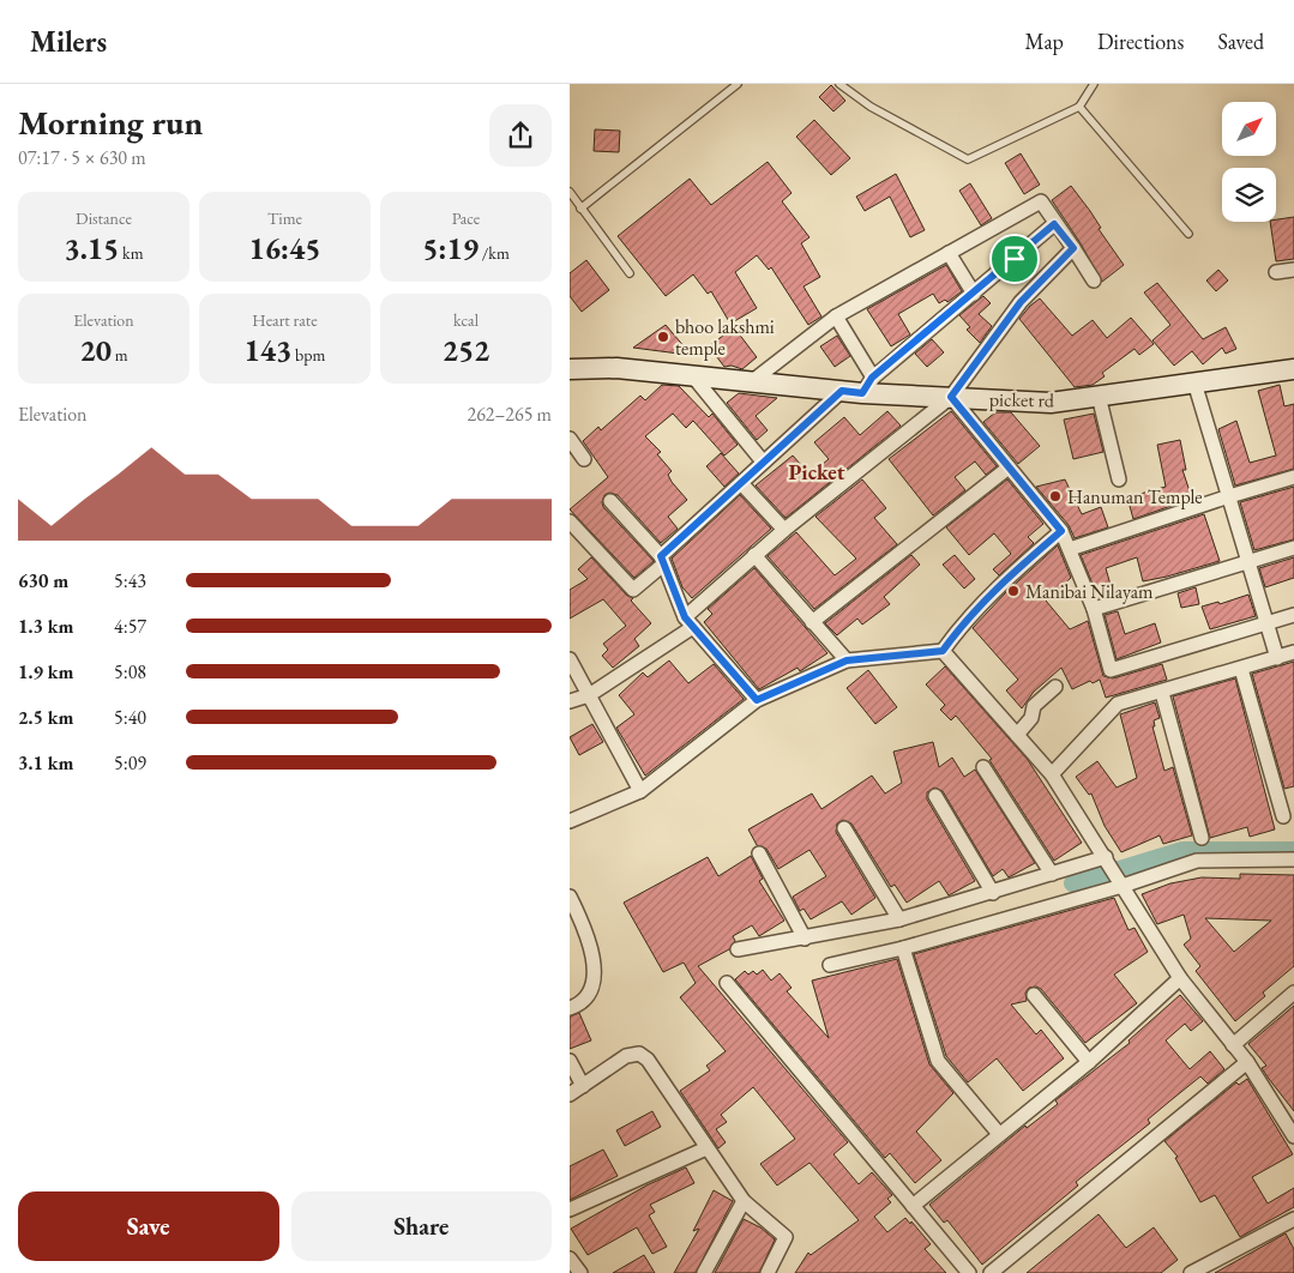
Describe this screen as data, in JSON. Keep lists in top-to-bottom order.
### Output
{
  "streets": {
    "street": ["picket rd"]
  },
  "districts": ["Picket"],
  "places": ["bhoo lakshmi temple", "Hanuman Temple", "Manibai Nilayam"],
  "north": "top right",
  "page": {
    "header": "Milers",
    "nav": ["Map", "Directions", "Saved"],
    "heading": ["Morning run", "07:17 · 5 × 630 m"],
    "stats": [
      ["Distance", "3.15 km"],
      ["Time", "16:45"],
      ["Pace", "5:19 /km"],
      ["Elevation", "20 m"],
      ["Heart rate", "143 bpm"],
      ["kcal", "252"]
    ],
    "chart": ["Elevation", "262–265 m"],
    "list": [
      {
        "name": "630 m",
        "note": "5:43"
      },
      {
        "name": "1.3 km",
        "note": "4:57"
      },
      {
        "name": "1.9 km",
        "note": "5:08"
      },
      {
        "name": "2.5 km",
        "note": "5:40"
      },
      {
        "name": "3.1 km",
        "note": "5:09"
      }
    ],
    "buttons": ["Save", "Share"]
  }
}
